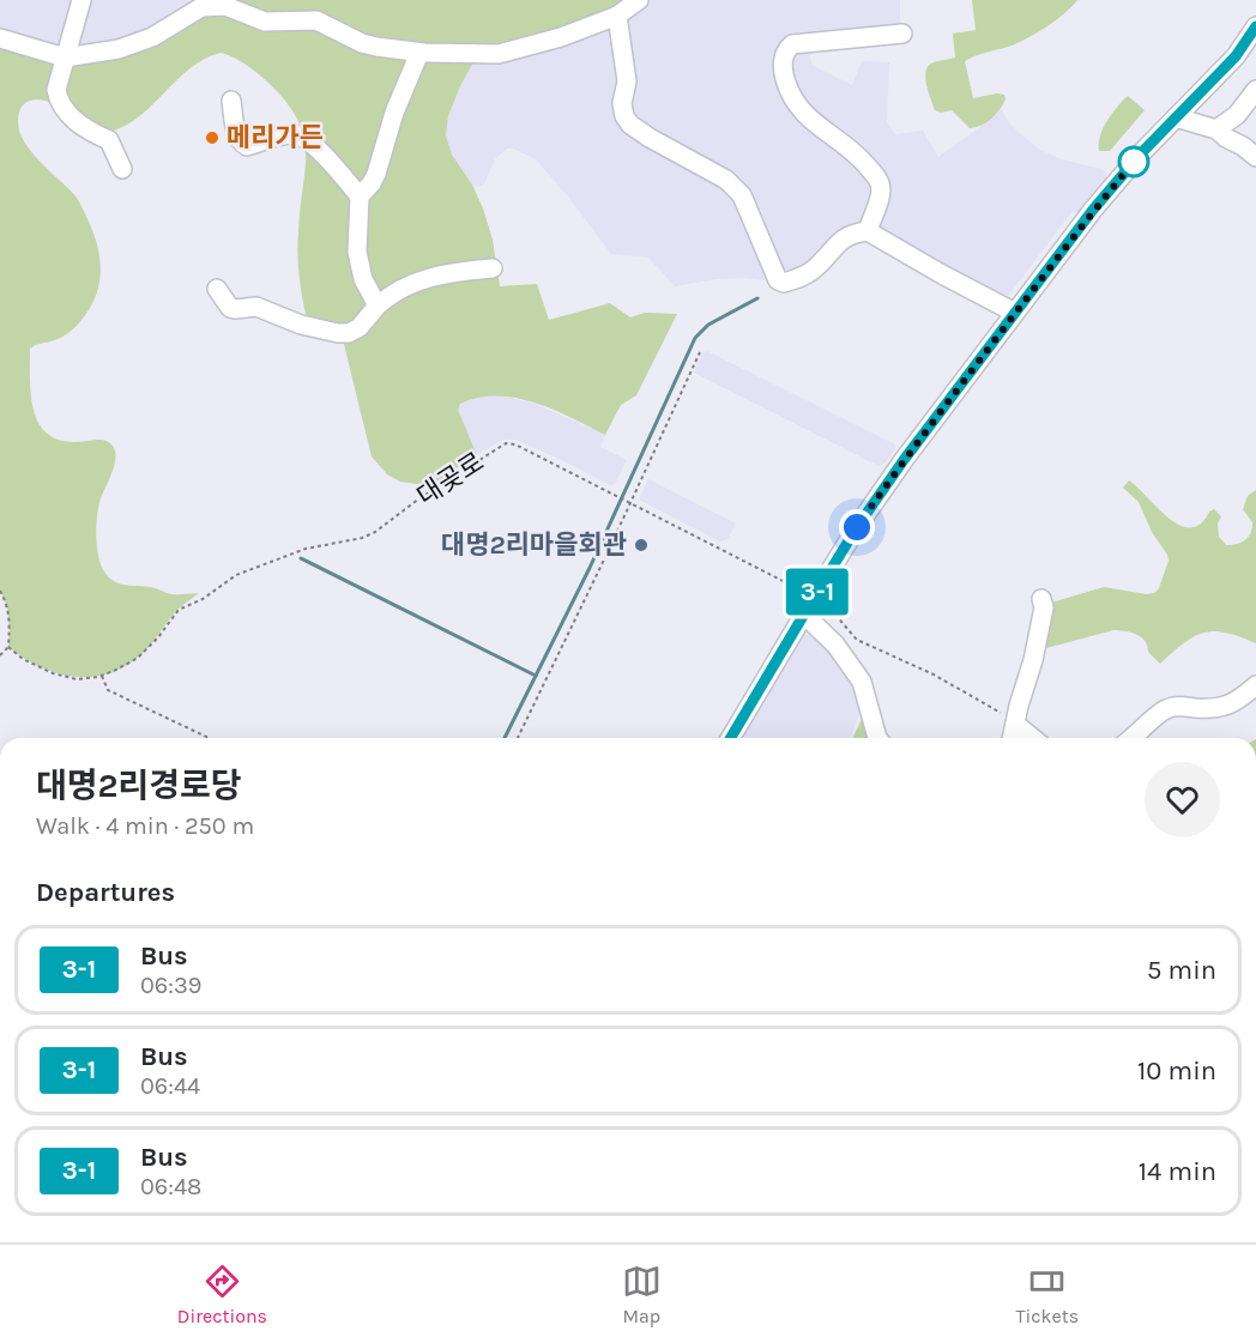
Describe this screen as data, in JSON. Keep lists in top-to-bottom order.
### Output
{
  "streets": {
    "path": ["대곶로"]
  },
  "places": ["메리가든", "대명2리마을회관"],
  "lines": ["bus line 3-1"],
  "page": {
    "on_map": "3-1",
    "heading": [
      ["대명2리경로당", "Walk · 4 min · 250 m"],
      "Departures"
    ],
    "list": [
      {
        "mark": "3-1",
        "name": "Bus",
        "note": "06:39",
        "value": "5 min"
      },
      {
        "mark": "3-1",
        "name": "Bus",
        "note": "06:44",
        "value": "10 min"
      },
      {
        "mark": "3-1",
        "name": "Bus",
        "note": "06:48",
        "value": "14 min"
      }
    ],
    "tabs": ["Directions", "Map", "Tickets"]
  }
}
